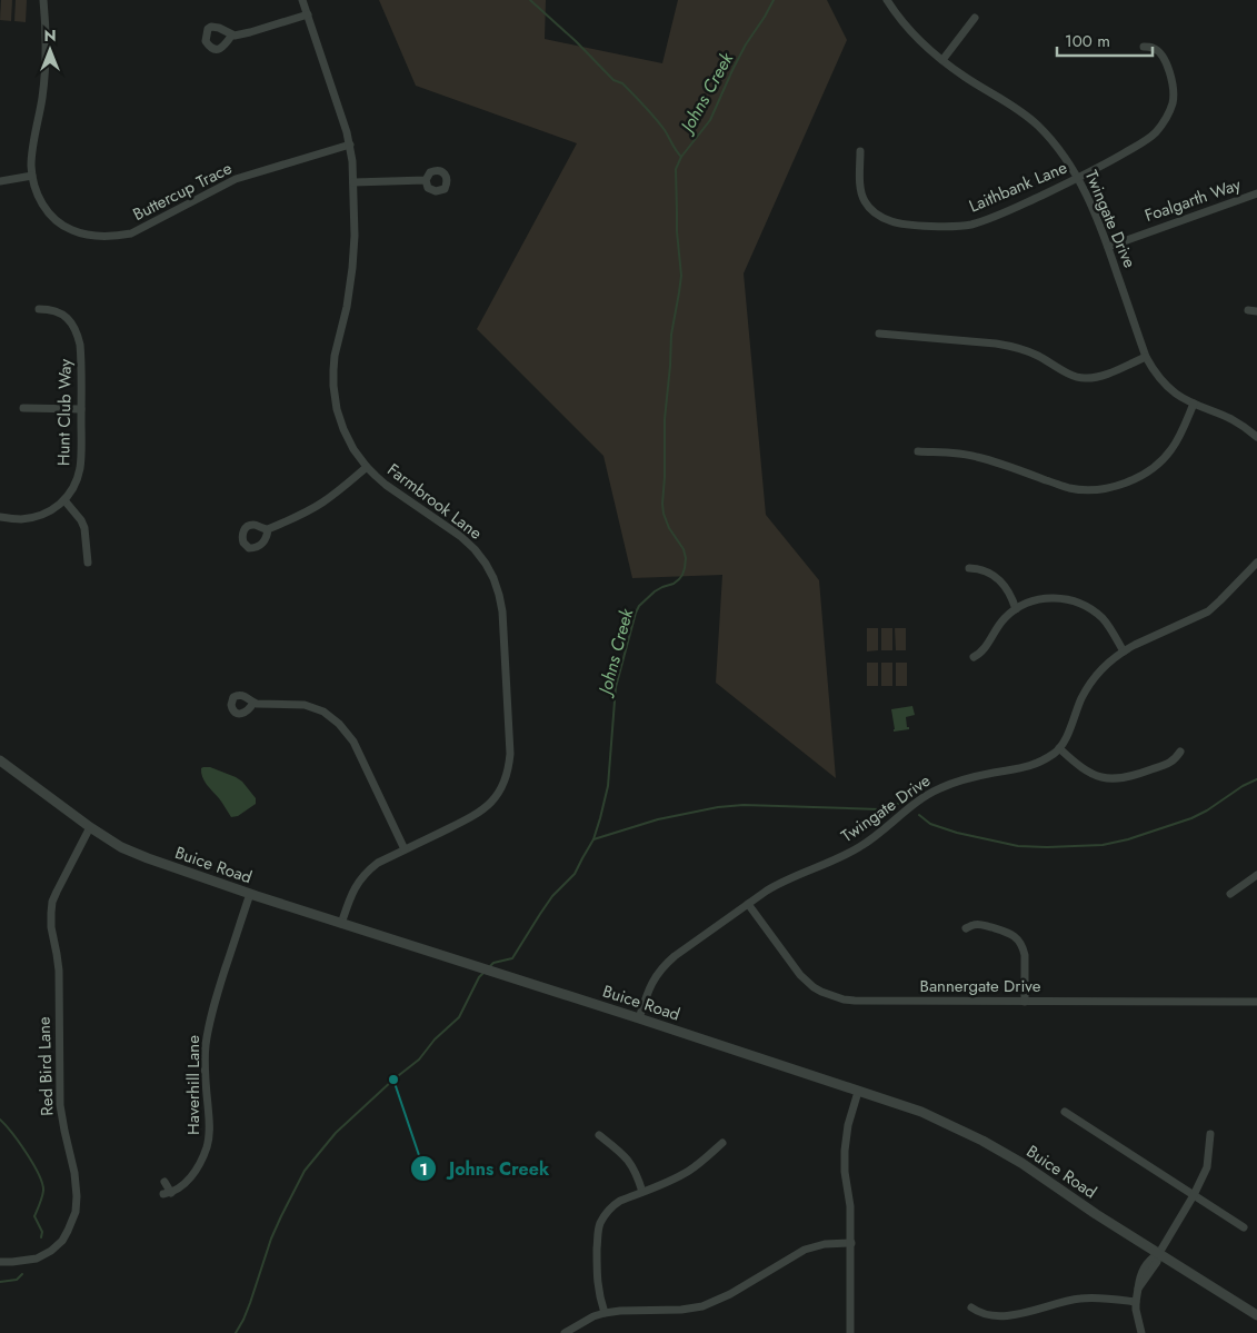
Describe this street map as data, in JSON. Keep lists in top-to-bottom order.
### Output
{
  "streets": {
    "street": [
      "Laithbank Lane",
      "Buttercup Trace",
      "Foalgarth Way",
      "Twingate Drive",
      "Hunt Club Way",
      "Farmbrook Lane",
      "Buice Road",
      "Bannergate Drive",
      "Red Bird Lane",
      "Haverhill Lane"
    ]
  },
  "crossings": [
    ["Laithbank Lane", "Twingate Drive"],
    ["Buttercup Trace", "Farmbrook Lane"],
    ["Foalgarth Way", "Twingate Drive"],
    ["Twingate Drive", "Buice Road"],
    ["Twingate Drive", "Bannergate Drive"],
    ["Farmbrook Lane", "Buice Road"],
    ["Buice Road", "Red Bird Lane"],
    ["Buice Road", "Haverhill Lane"]
  ],
  "water": ["Johns Creek"],
  "places": ["Johns Creek"],
  "scale_bar": "100 m",
  "north": "top"
}
